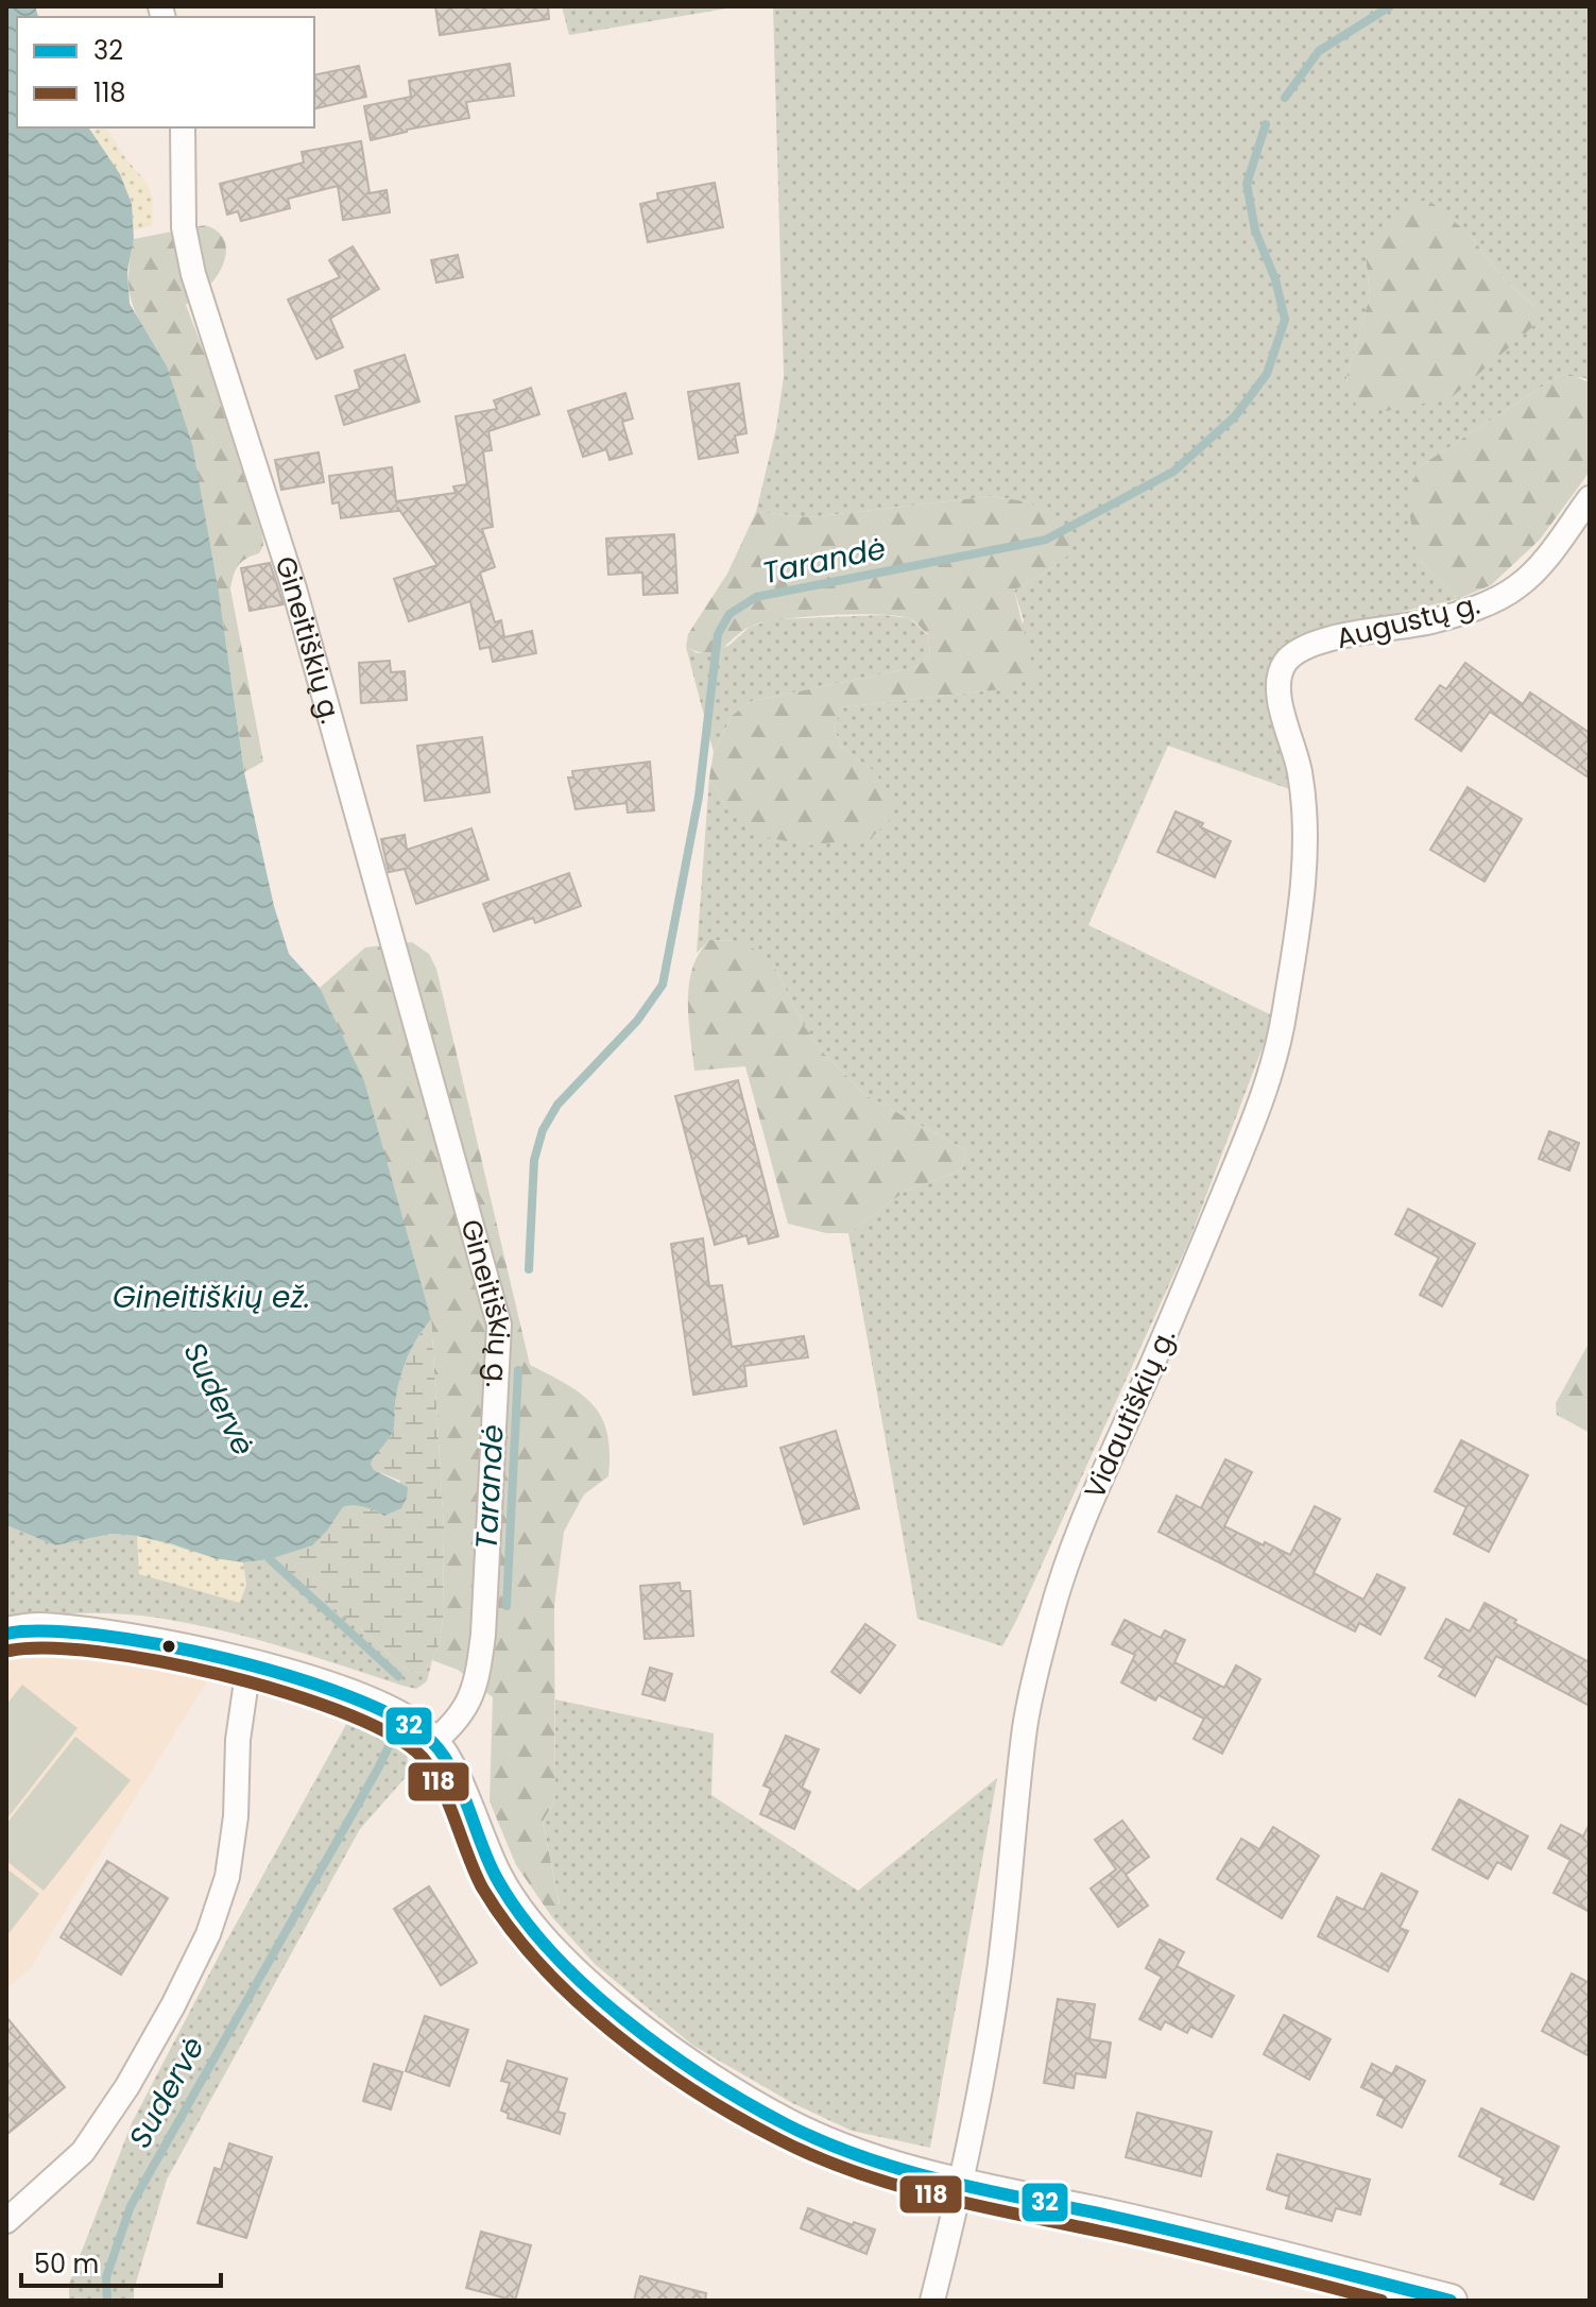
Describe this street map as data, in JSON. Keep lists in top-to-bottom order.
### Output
{
  "streets": {
    "street": ["Augustų g.", "Gineitiškių g.", "Vidautiškių g."]
  },
  "crossings": [
    ["Augustų g.", "Vidautiškių g."]
  ],
  "water": ["Tarandė", "Gineitiškių ež.", "Sudervė"],
  "lines": ["transit line 32", "transit line 118"],
  "legend": ["32", "118"],
  "scale_bar": "50 m"
}
